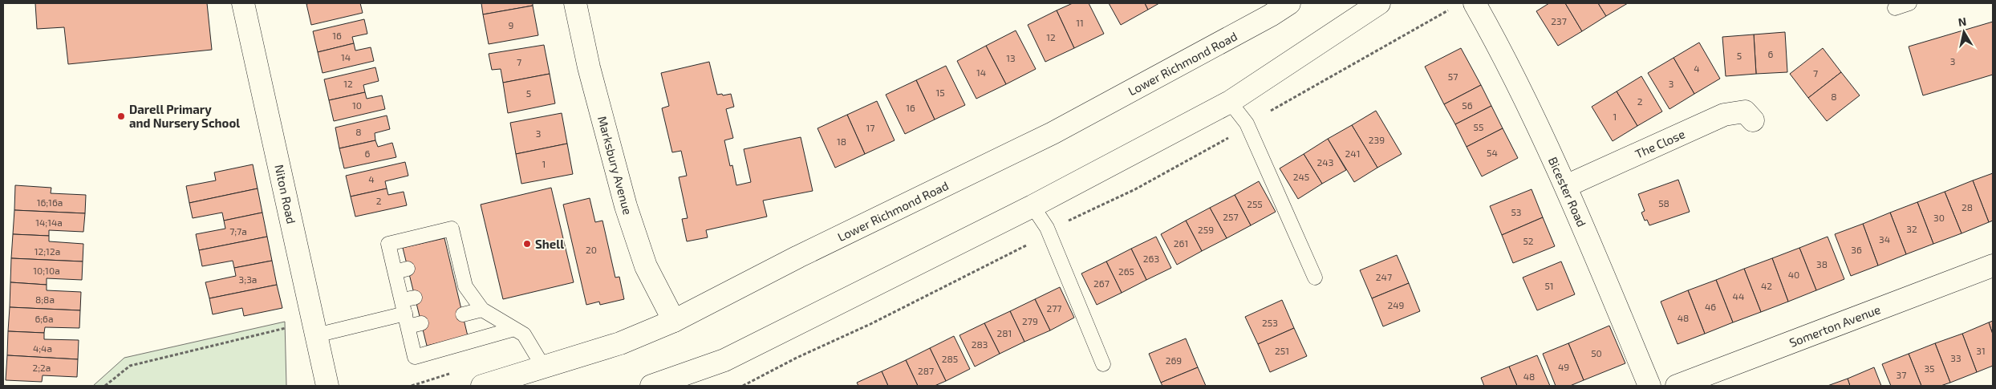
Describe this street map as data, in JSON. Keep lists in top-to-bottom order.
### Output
{
  "streets": {
    "main road": [
      "Lower Richmond Road",
      "The Close",
      "Marksbury Avenue",
      "Bicester Road",
      "Niton Road",
      "Somerton Avenue"
    ]
  },
  "crossings": [
    ["Lower Richmond Road", "Marksbury Avenue"],
    ["The Close", "Bicester Road"]
  ],
  "places": ["Darell Primary and Nursery School", "Shell"],
  "house_numbers": [
    "237",
    "11",
    "9",
    "16",
    "12",
    "6",
    "5",
    "14",
    "13",
    "3",
    "7",
    "4",
    "14",
    "7",
    "57",
    "12",
    "3",
    "15",
    "5",
    "8",
    "2",
    "10",
    "56",
    "16",
    "1",
    "55",
    "17",
    "8",
    "3",
    "239",
    "18",
    "54",
    "6",
    "241",
    "243",
    "1",
    "245",
    "4",
    "2",
    "16;16a",
    "58",
    "255",
    "28",
    "53",
    "257",
    "30",
    "14;14a",
    "32",
    "259",
    "7;7a",
    "34",
    "52",
    "261",
    "20",
    "36",
    "12;12a",
    "263",
    "38",
    "10;10a",
    "265",
    "40",
    "247",
    "3;3a",
    "267",
    "51",
    "42",
    "44",
    "8;8a",
    "249",
    "46",
    "277",
    "48",
    "6;6a",
    "279",
    "253",
    "281",
    "283",
    "4;4a",
    "251",
    "31",
    "50",
    "33",
    "285",
    "269",
    "49",
    "2;2a",
    "35",
    "287",
    "37",
    "48"
  ],
  "north": "top"
}
